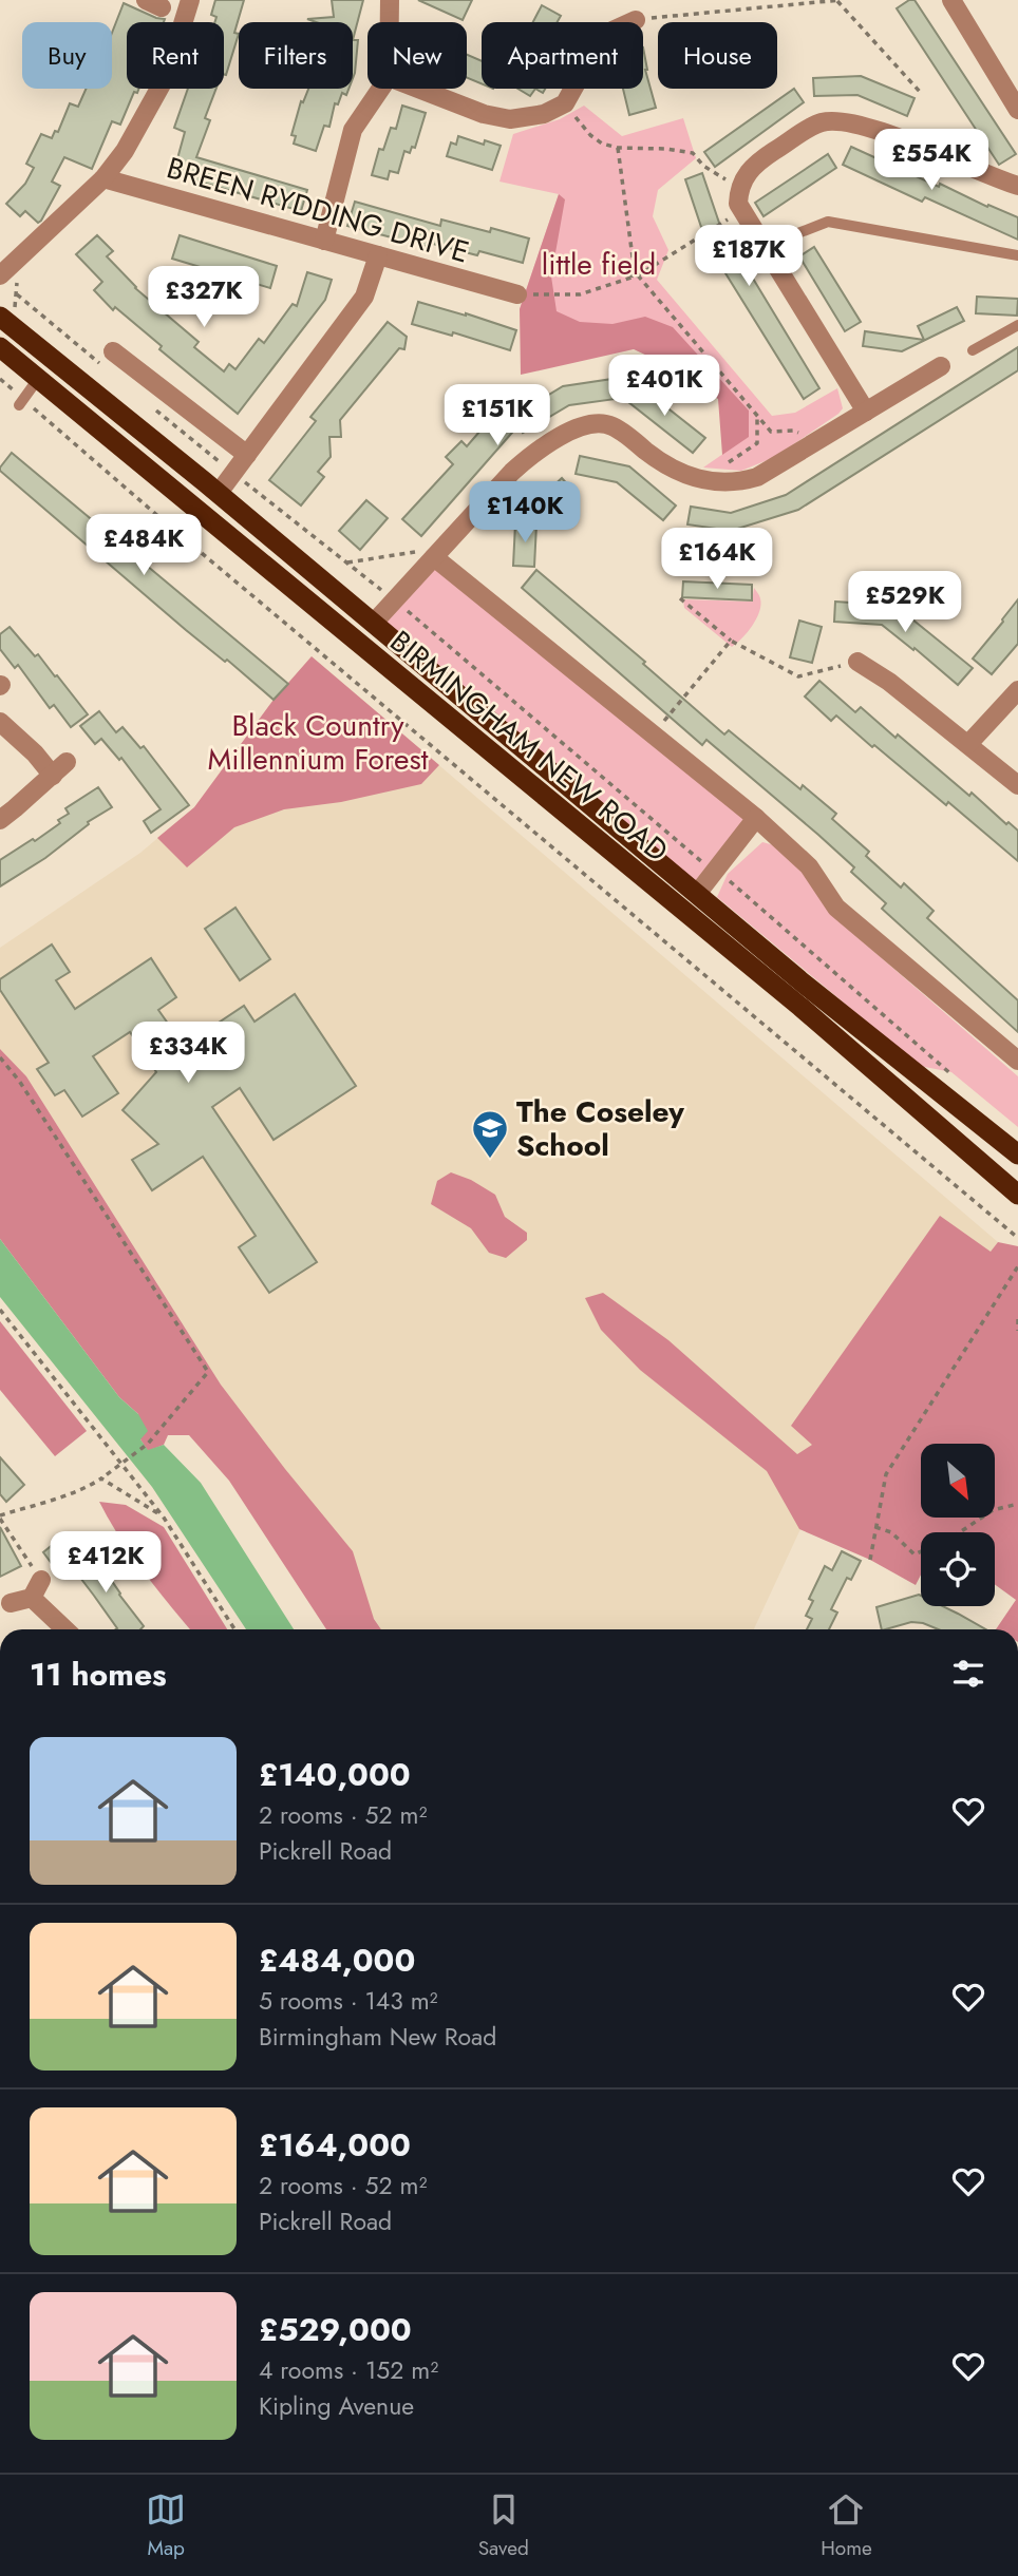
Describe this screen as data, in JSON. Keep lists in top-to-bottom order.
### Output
{
  "streets": {
    "highway": ["BIRMINGHAM NEW ROAD"],
    "street": ["BREEN RYDDING DRIVE"]
  },
  "parks": ["little field", "Black Country Millennium Forest"],
  "places": {
    "school or university": ["The Coseley School"]
  },
  "north": "bottom right",
  "page": {
    "chip": [
      "Buy",
      "Rent",
      "Filters",
      "New",
      "Apartment",
      "House"
    ],
    "price": [
      "£554K",
      "£187K",
      "£327K",
      "£401K",
      "£151K",
      "£140K",
      "£484K",
      "£164K",
      "£529K",
      "£334K",
      "£412K"
    ],
    "heading": "11 homes",
    "list": [
      {
        "name": "£140,000",
        "note": "2 rooms · 52 m² · Pickrell Road"
      },
      {
        "name": "£484,000",
        "note": "5 rooms · 143 m² · Birmingham New Road"
      },
      {
        "name": "£164,000",
        "note": "2 rooms · 52 m² · Pickrell Road"
      },
      {
        "name": "£529,000",
        "note": "4 rooms · 152 m² · Kipling Avenue"
      }
    ],
    "tabs": ["Map", "Saved", "Home"]
  }
}
